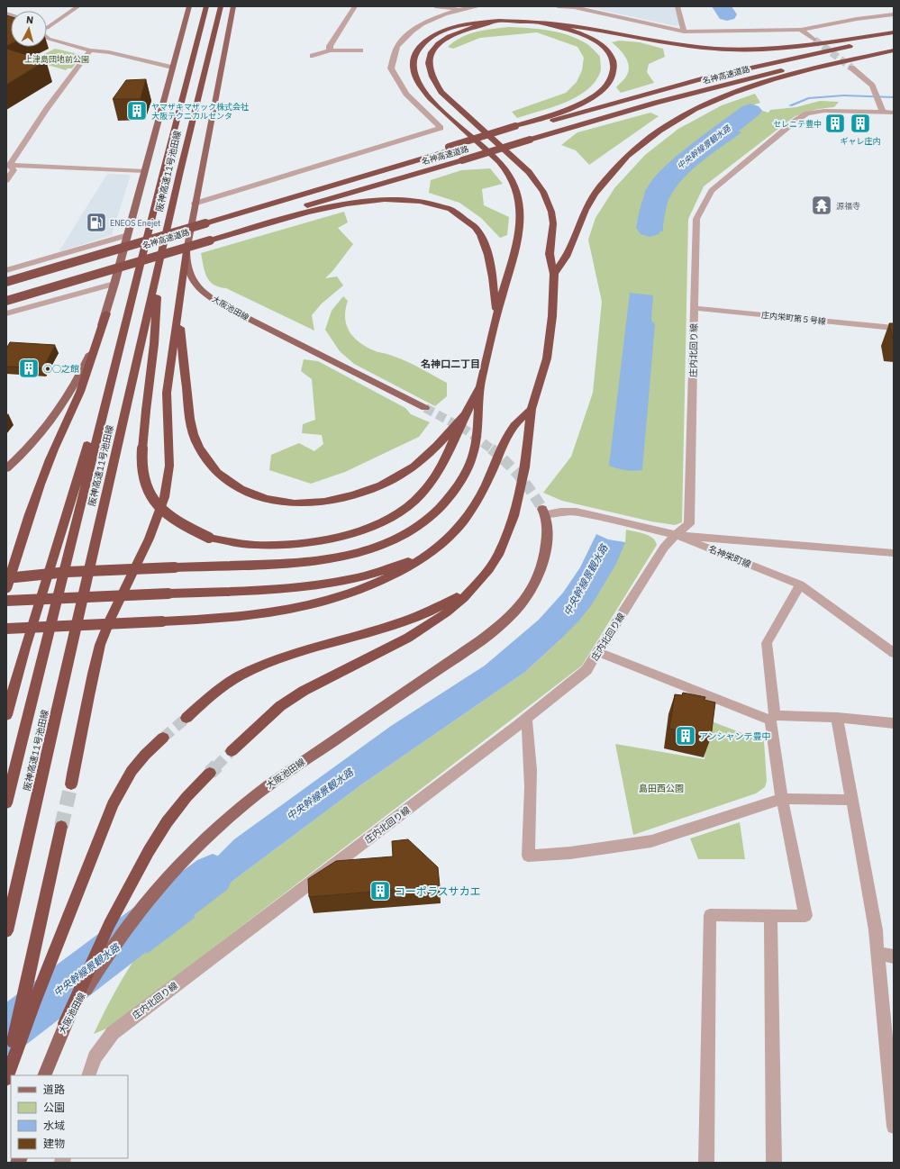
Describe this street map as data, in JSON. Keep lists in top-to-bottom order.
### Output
{
  "streets": {
    "highway": ["名神高速道路", "阪神高速11号池田線"],
    "main road": ["大阪池田線"],
    "street": ["庄内栄町第５号線", "庄内北回り線", "名神栄町線"]
  },
  "crossings": [
    ["大阪池田線", "名神栄町線"],
    ["庄内栄町第５号線", "庄内北回り線"],
    ["庄内北回り線", "名神栄町線"]
  ],
  "districts": ["名神口二丁目"],
  "water": ["中央幹線景観水路"],
  "parks": ["上津島団地前公園", "島田西公園"],
  "places": {
    "building": [
      "ヤマザキマザック株式会社 大阪テクニカルセンタ",
      "セレニテ豊中",
      "ギャレ庄内",
      "○○之館",
      "アンシャンテ豊中",
      "コーポラスサカエ"
    ],
    "temple": ["源福寺"],
    "fuel station": ["ENEOS Enejet"]
  },
  "legend": [
    "道路",
    "公園",
    "水域",
    "建物"
  ],
  "north": "top"
}
